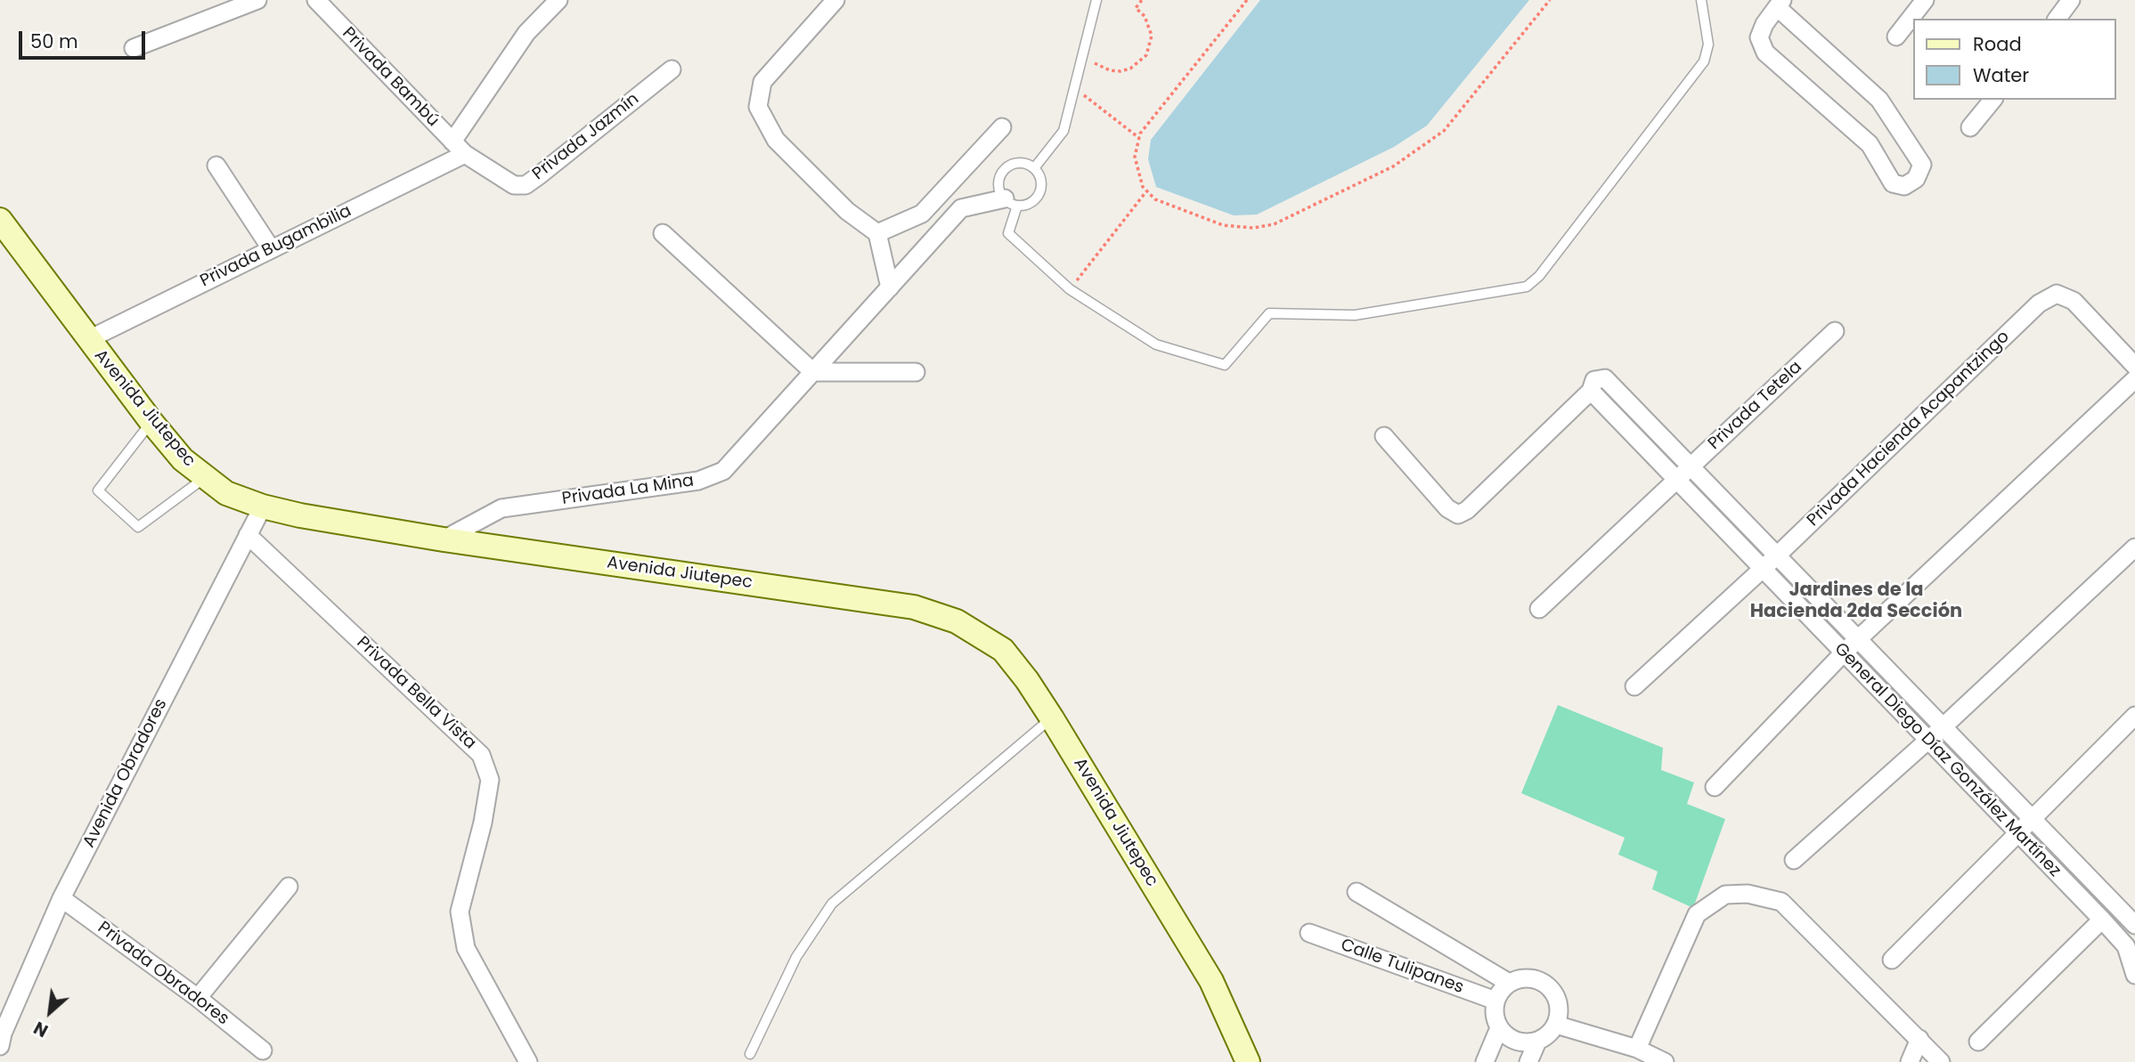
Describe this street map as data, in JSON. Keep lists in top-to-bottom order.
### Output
{
  "streets": {
    "main road": ["Avenida Jiutepec"],
    "street": [
      "Privada Bambú",
      "Privada Jazmín",
      "Privada Bugambilia",
      "Privada Tetela",
      "Privada Hacienda Acapantzingo",
      "Privada La Mina",
      "Privada Bella Vista",
      "General Diego Díaz González Martínez",
      "Avenida Obradores",
      "Calle Tulipanes",
      "Privada Obradores"
    ]
  },
  "crossings": [
    ["Privada Bambú", "Privada Jazmín"],
    ["Privada Bambú", "Privada Bugambilia"],
    ["Privada Jazmín", "Privada Bugambilia"],
    ["Privada Bugambilia", "Avenida Jiutepec"],
    ["Privada Tetela", "General Diego Díaz González Martínez"],
    ["Avenida Jiutepec", "Privada La Mina"],
    ["Avenida Jiutepec", "Avenida Obradores"],
    ["Privada Hacienda Acapantzingo", "General Diego Díaz González Martínez"],
    ["Privada Bella Vista", "Avenida Obradores"],
    ["Avenida Obradores", "Privada Obradores"]
  ],
  "districts": ["Jardines de la Hacienda 2da Sección"],
  "legend": ["Road", "Water"],
  "scale_bar": "50 m",
  "north": "bottom left"
}
